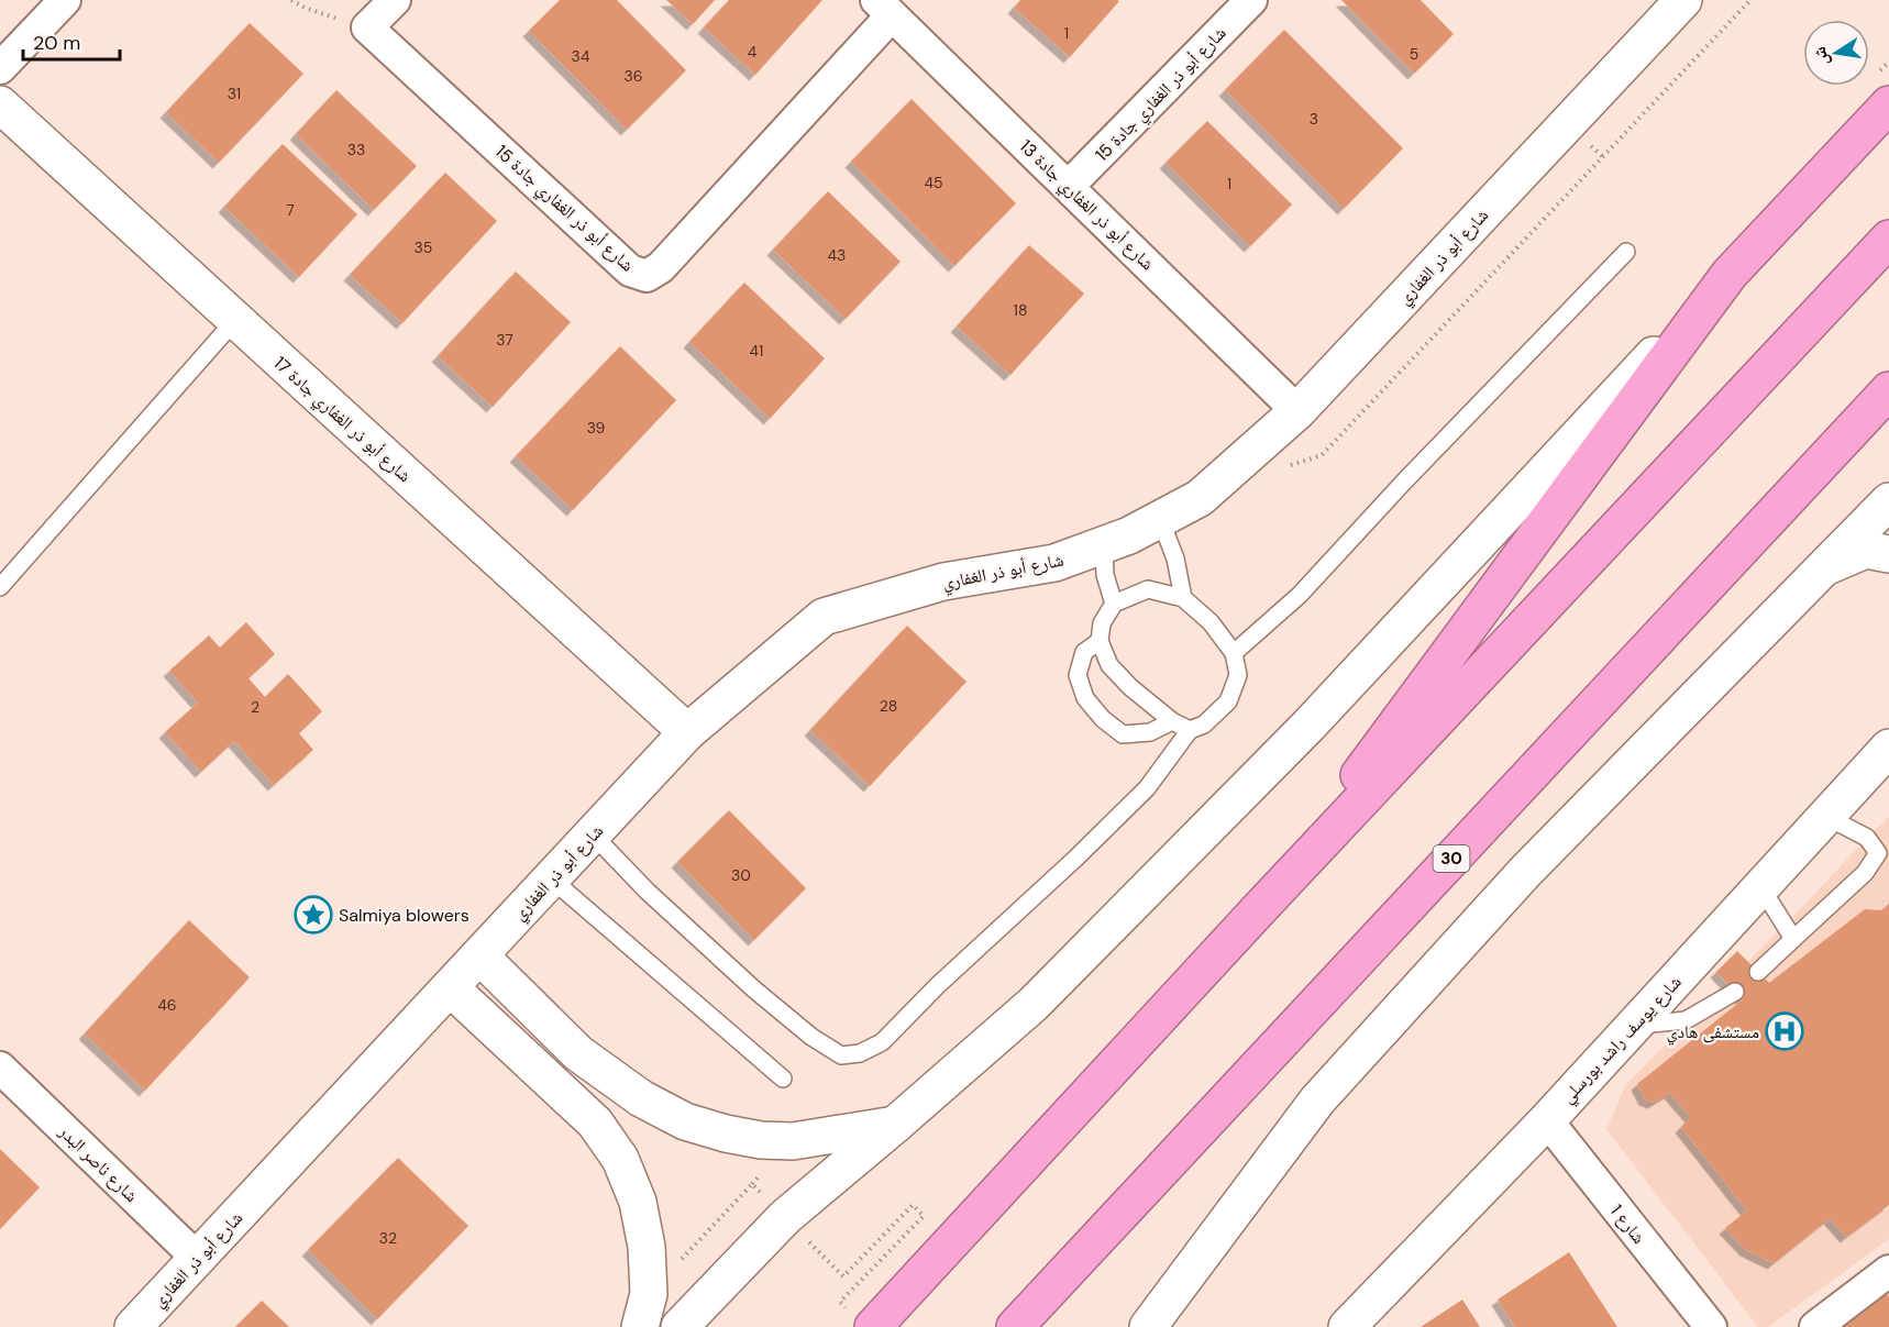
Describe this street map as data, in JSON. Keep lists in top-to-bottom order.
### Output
{
  "streets": {
    "highway": ["30"],
    "street": [
      "شارع أبو ذر الغفاري جادة 15",
      "شارع أبو ذر الغفاري جادة 13",
      "شارع أبو ذر الغفاري",
      "شارع أبو ذر الغفاري جادة 17",
      "شارع يوسف راشد بورسلي",
      "شارع ناصر البدر",
      "شارع 1"
    ]
  },
  "crossings": [
    ["شارع أبو ذر الغفاري جادة 15", "شارع أبو ذر الغفاري جادة 13"],
    ["شارع أبو ذر الغفاري جادة 13", "شارع أبو ذر الغفاري"],
    ["شارع أبو ذر الغفاري", "شارع أبو ذر الغفاري جادة 17"],
    ["شارع أبو ذر الغفاري", "شارع ناصر البدر"],
    ["شارع يوسف راشد بورسلي", "شارع 1"]
  ],
  "places": {
    "place": ["Salmiya blowers"],
    "hospital": ["مستشفى هادي"]
  },
  "house_numbers": [
    "1",
    "4",
    "5",
    "34",
    "36",
    "31",
    "3",
    "33",
    "45",
    "1",
    "7",
    "35",
    "43",
    "18",
    "37",
    "41",
    "39",
    "28",
    "2",
    "30",
    "46",
    "32"
  ],
  "scale_bar": "20 m",
  "north": "left"
}
